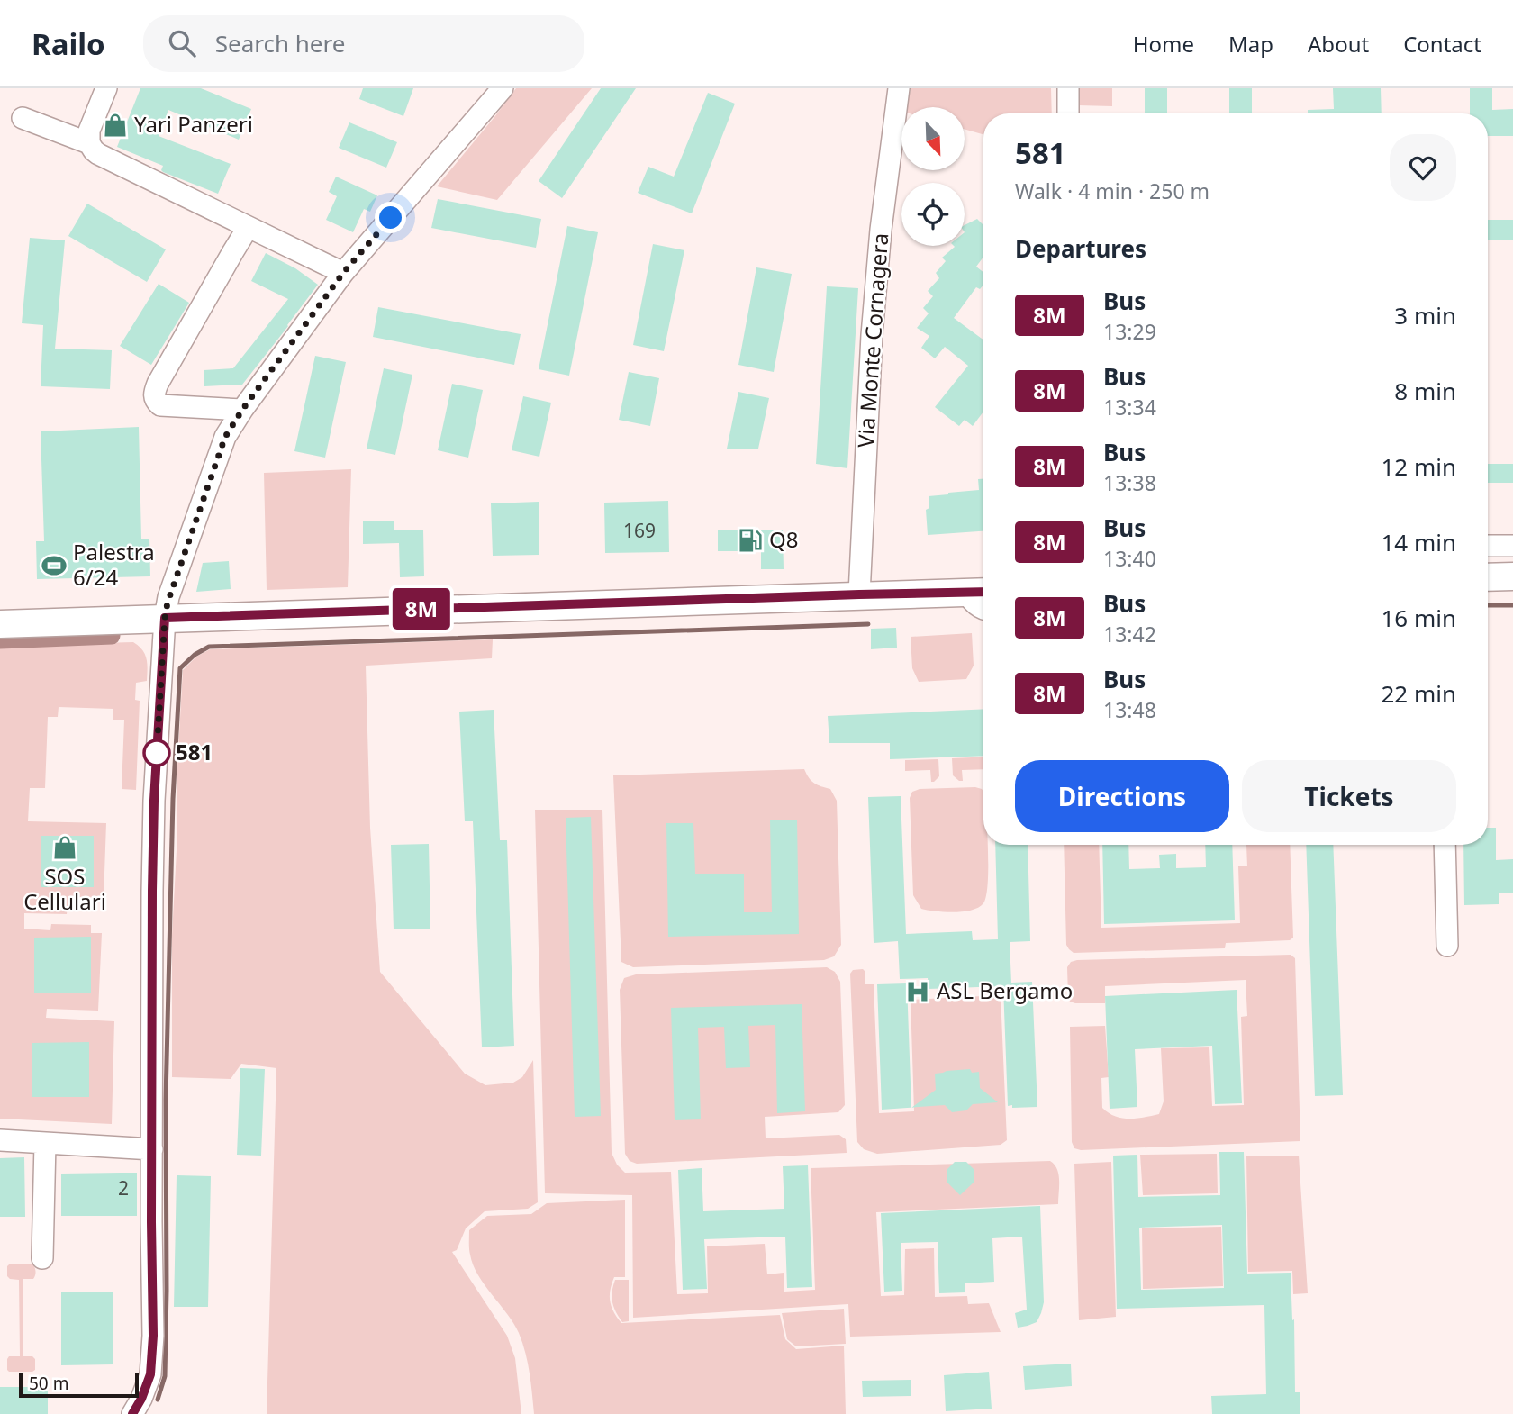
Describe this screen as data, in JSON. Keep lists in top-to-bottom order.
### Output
{
  "streets": {
    "street": ["Via Monte Cornagera"]
  },
  "places": {
    "shop": ["Yari Panzeri", "SOS Cellulari"],
    "fuel station": ["Q8"],
    "sports": ["Palestra 6/24"],
    "other": ["581"],
    "hospital": ["ASL Bergamo"]
  },
  "lines": ["bus line 8M"],
  "house_numbers": ["169", "2"],
  "scale_bar": "50 m",
  "north": "bottom right",
  "page": {
    "header": "Railo",
    "search": "Search here",
    "nav": [
      "Home",
      "Map",
      "About",
      "Contact"
    ],
    "on_map": "8M",
    "heading": [
      ["581", "Walk · 4 min · 250 m"],
      "Departures"
    ],
    "list": [
      {
        "mark": "8M",
        "name": "Bus",
        "note": "13:29",
        "value": "3 min"
      },
      {
        "mark": "8M",
        "name": "Bus",
        "note": "13:34",
        "value": "8 min"
      },
      {
        "mark": "8M",
        "name": "Bus",
        "note": "13:38",
        "value": "12 min"
      },
      {
        "mark": "8M",
        "name": "Bus",
        "note": "13:40",
        "value": "14 min"
      },
      {
        "mark": "8M",
        "name": "Bus",
        "note": "13:42",
        "value": "16 min"
      },
      {
        "mark": "8M",
        "name": "Bus",
        "note": "13:48",
        "value": "22 min"
      }
    ],
    "buttons": ["Directions", "Tickets"],
    "scale": "50 m"
  }
}
